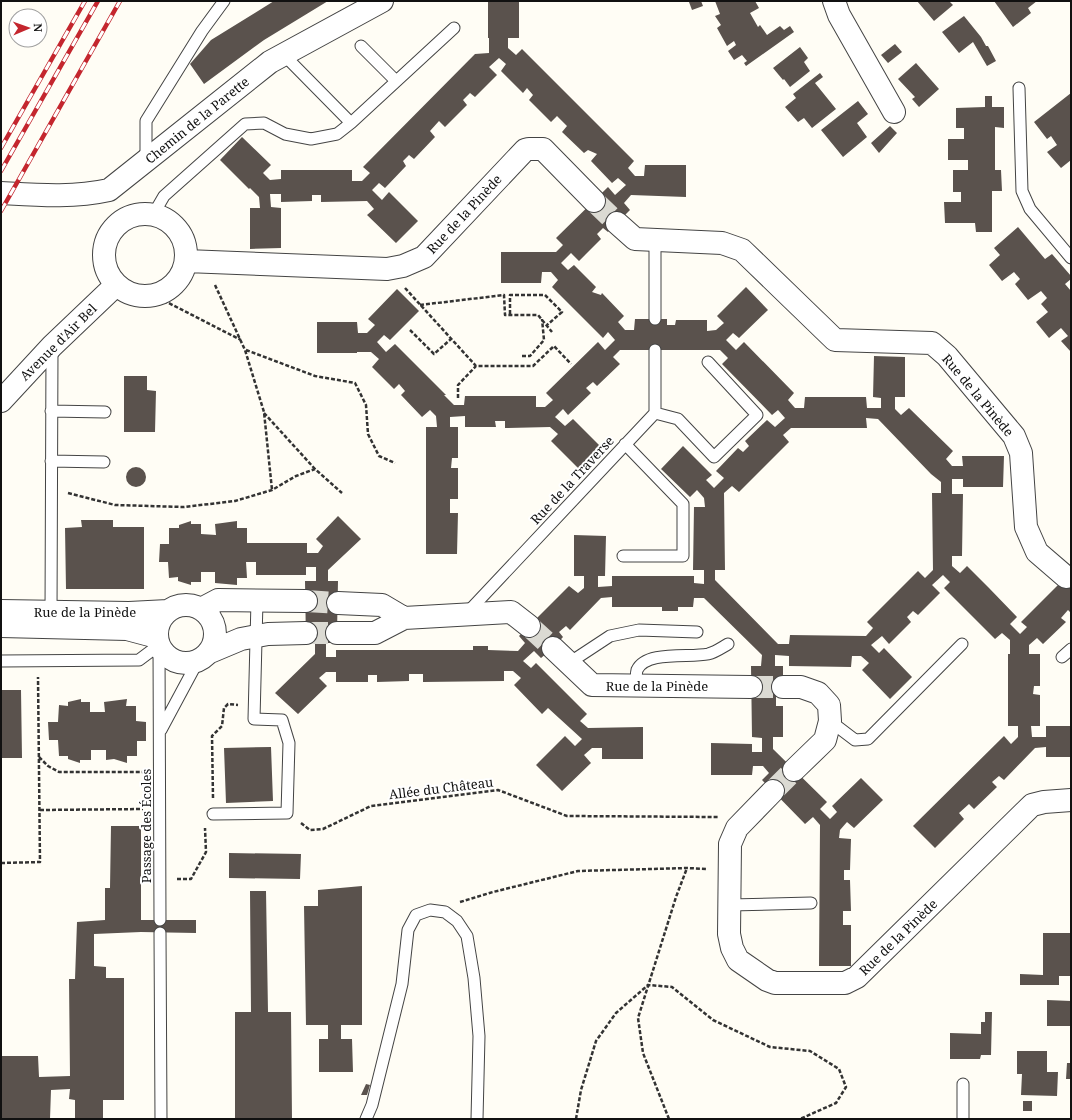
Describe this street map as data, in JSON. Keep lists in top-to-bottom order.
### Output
{
  "streets": {
    "street": ["Chemin de la Parette", "Rue de la Pinède", "Avenue d'Air Bel"],
    "lane": ["Rue de la Traverse", "Passage des Écoles"],
    "path": ["Allée du Château"]
  },
  "crossings": [
    ["Rue de la Pinède", "Avenue d'Air Bel"],
    ["Rue de la Pinède", "Allée du Château"],
    ["Rue de la Pinède", "Passage des Écoles"]
  ],
  "north": "right"
}
